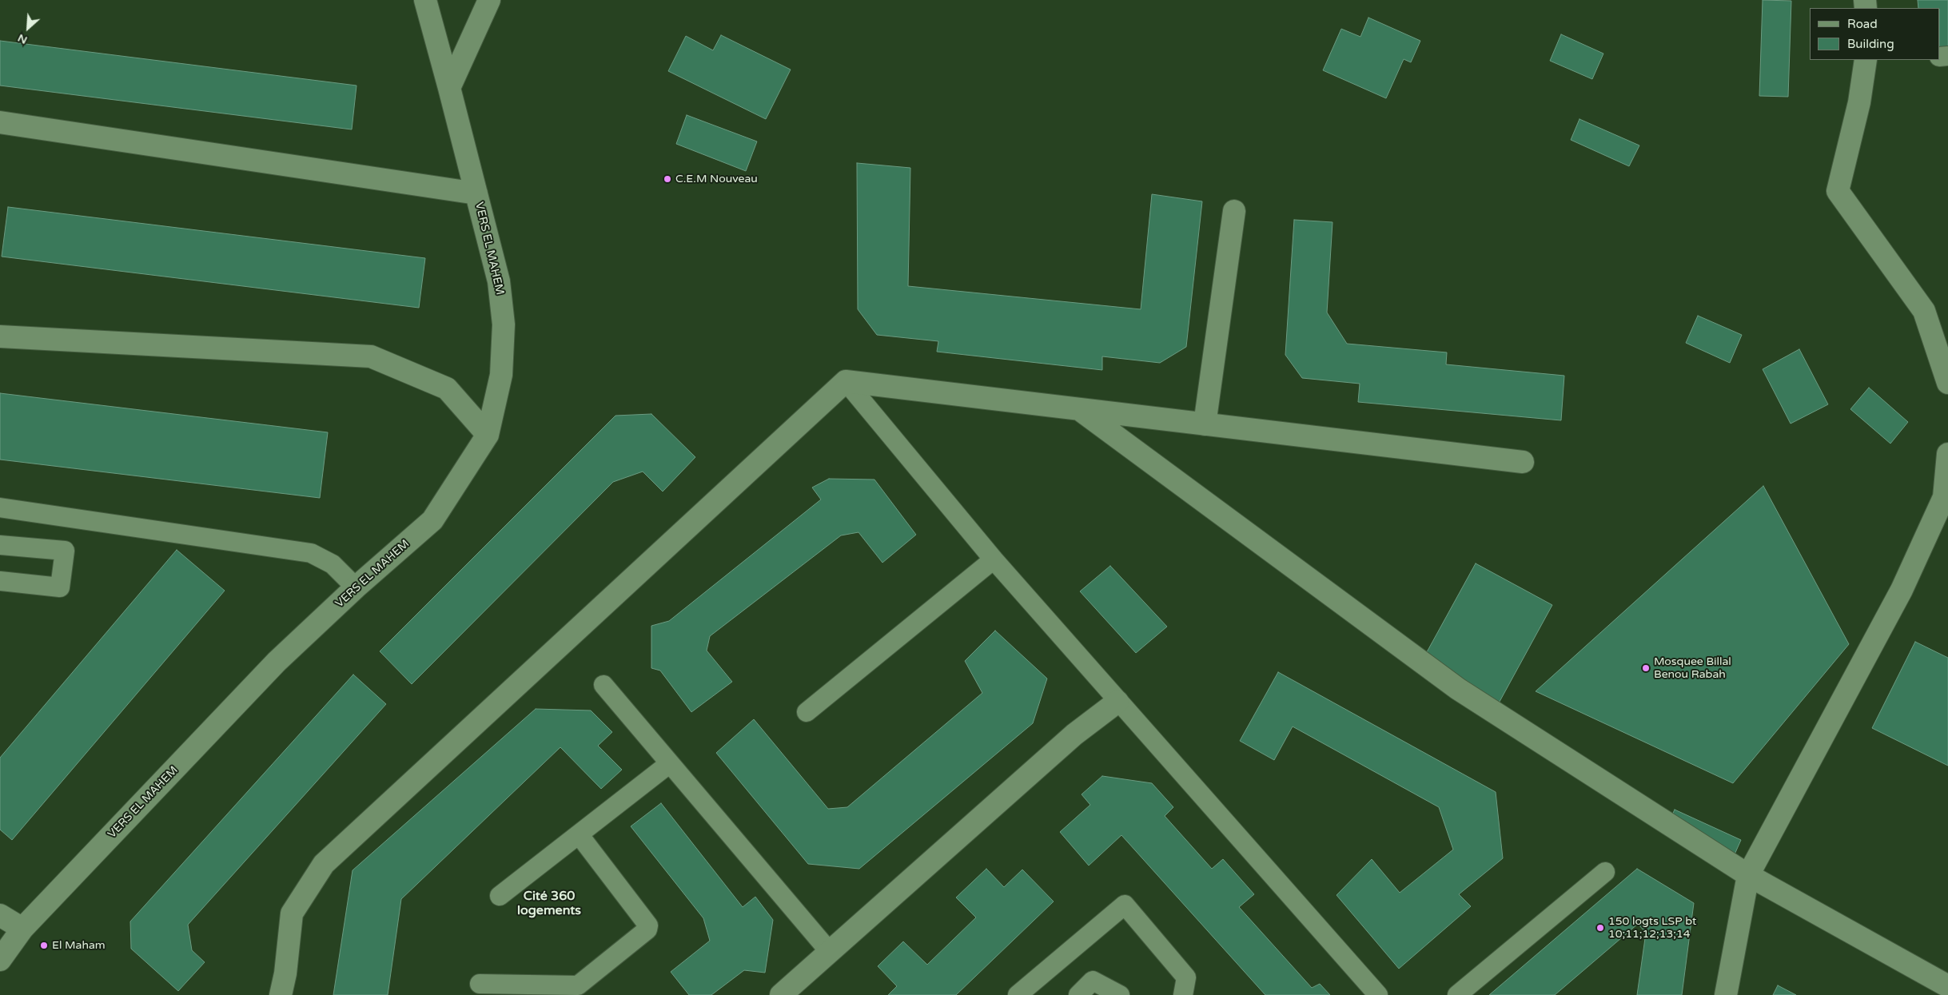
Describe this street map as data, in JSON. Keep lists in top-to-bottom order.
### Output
{
  "streets": {
    "street": ["VERS EL MAHEM"]
  },
  "districts": ["Cité 360 logements"],
  "places": [
    "C.E.M Nouveau",
    "Mosquee Billal Benou Rabah",
    "150 logts LSP bt 10;11;12;13;14",
    "El Maham"
  ],
  "legend": ["Road", "Building"],
  "north": "bottom left"
}
